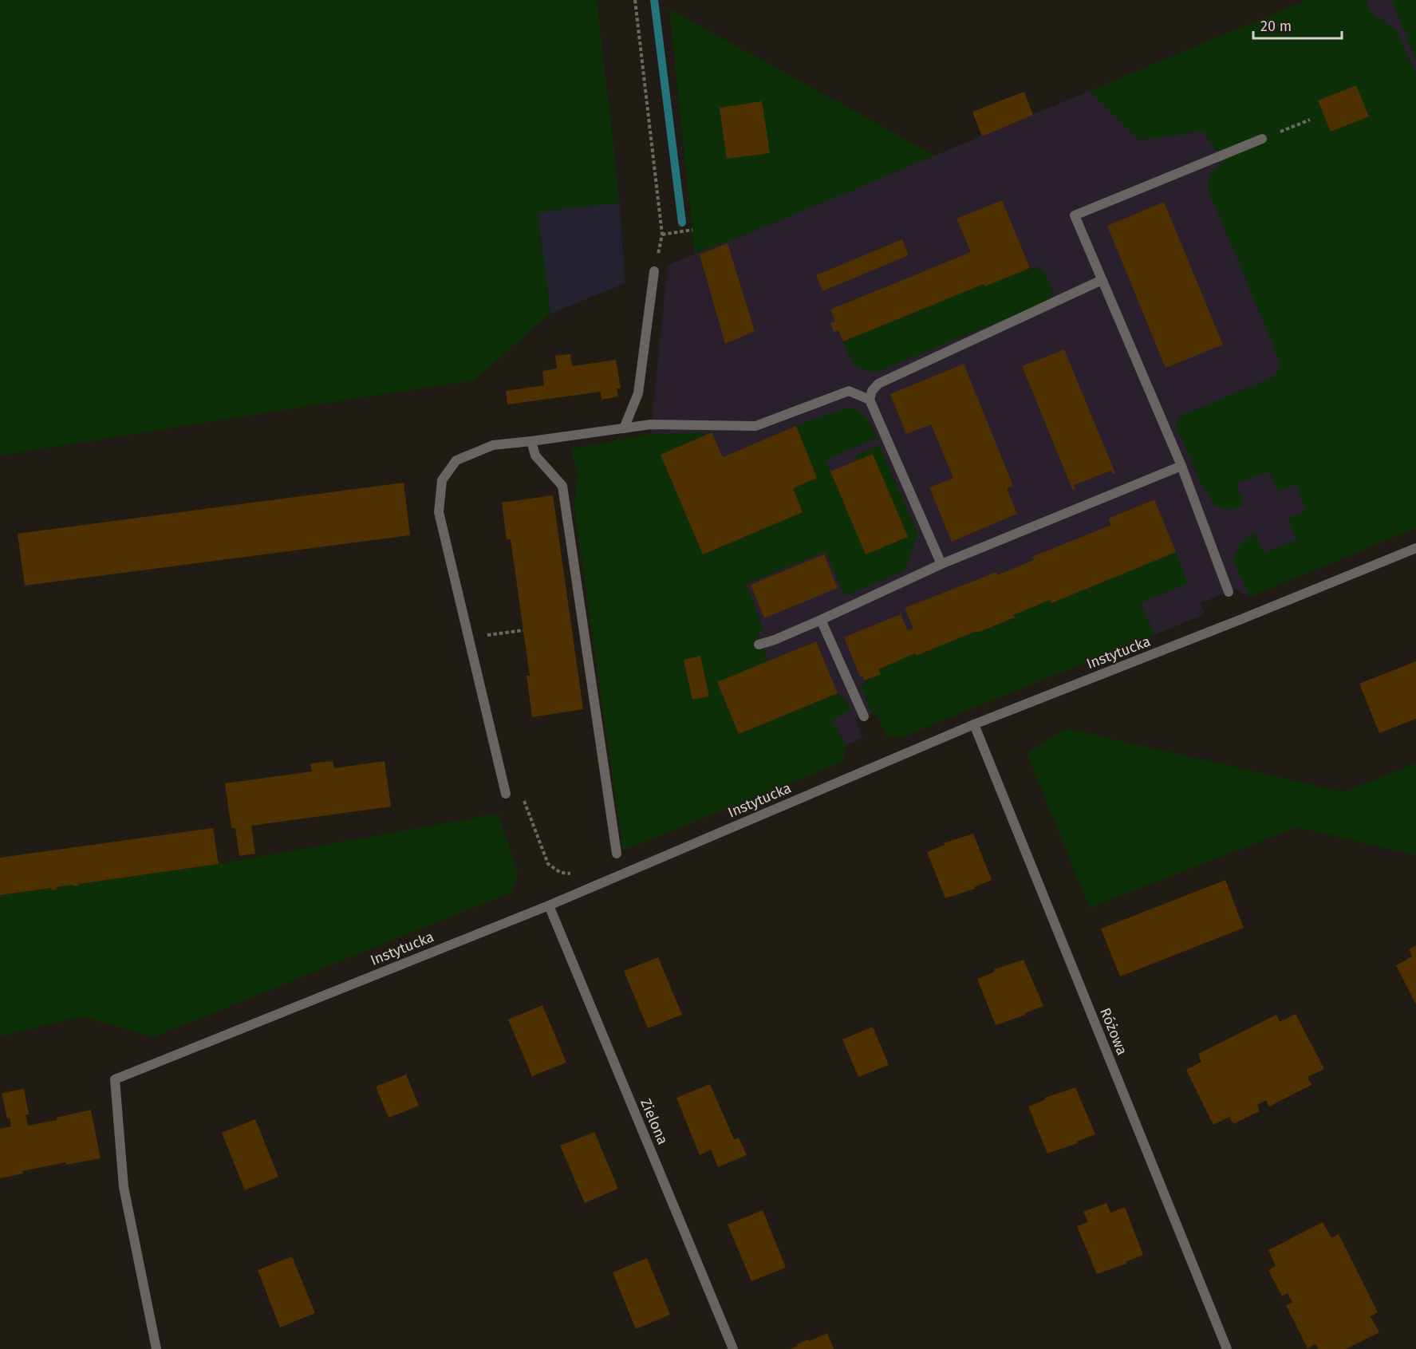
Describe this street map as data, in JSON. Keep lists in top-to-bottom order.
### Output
{
  "streets": {
    "street": ["Instytucka", "Różowa", "Zielona"]
  },
  "crossings": [
    ["Instytucka", "Różowa"],
    ["Instytucka", "Zielona"]
  ],
  "scale_bar": "20 m"
}
